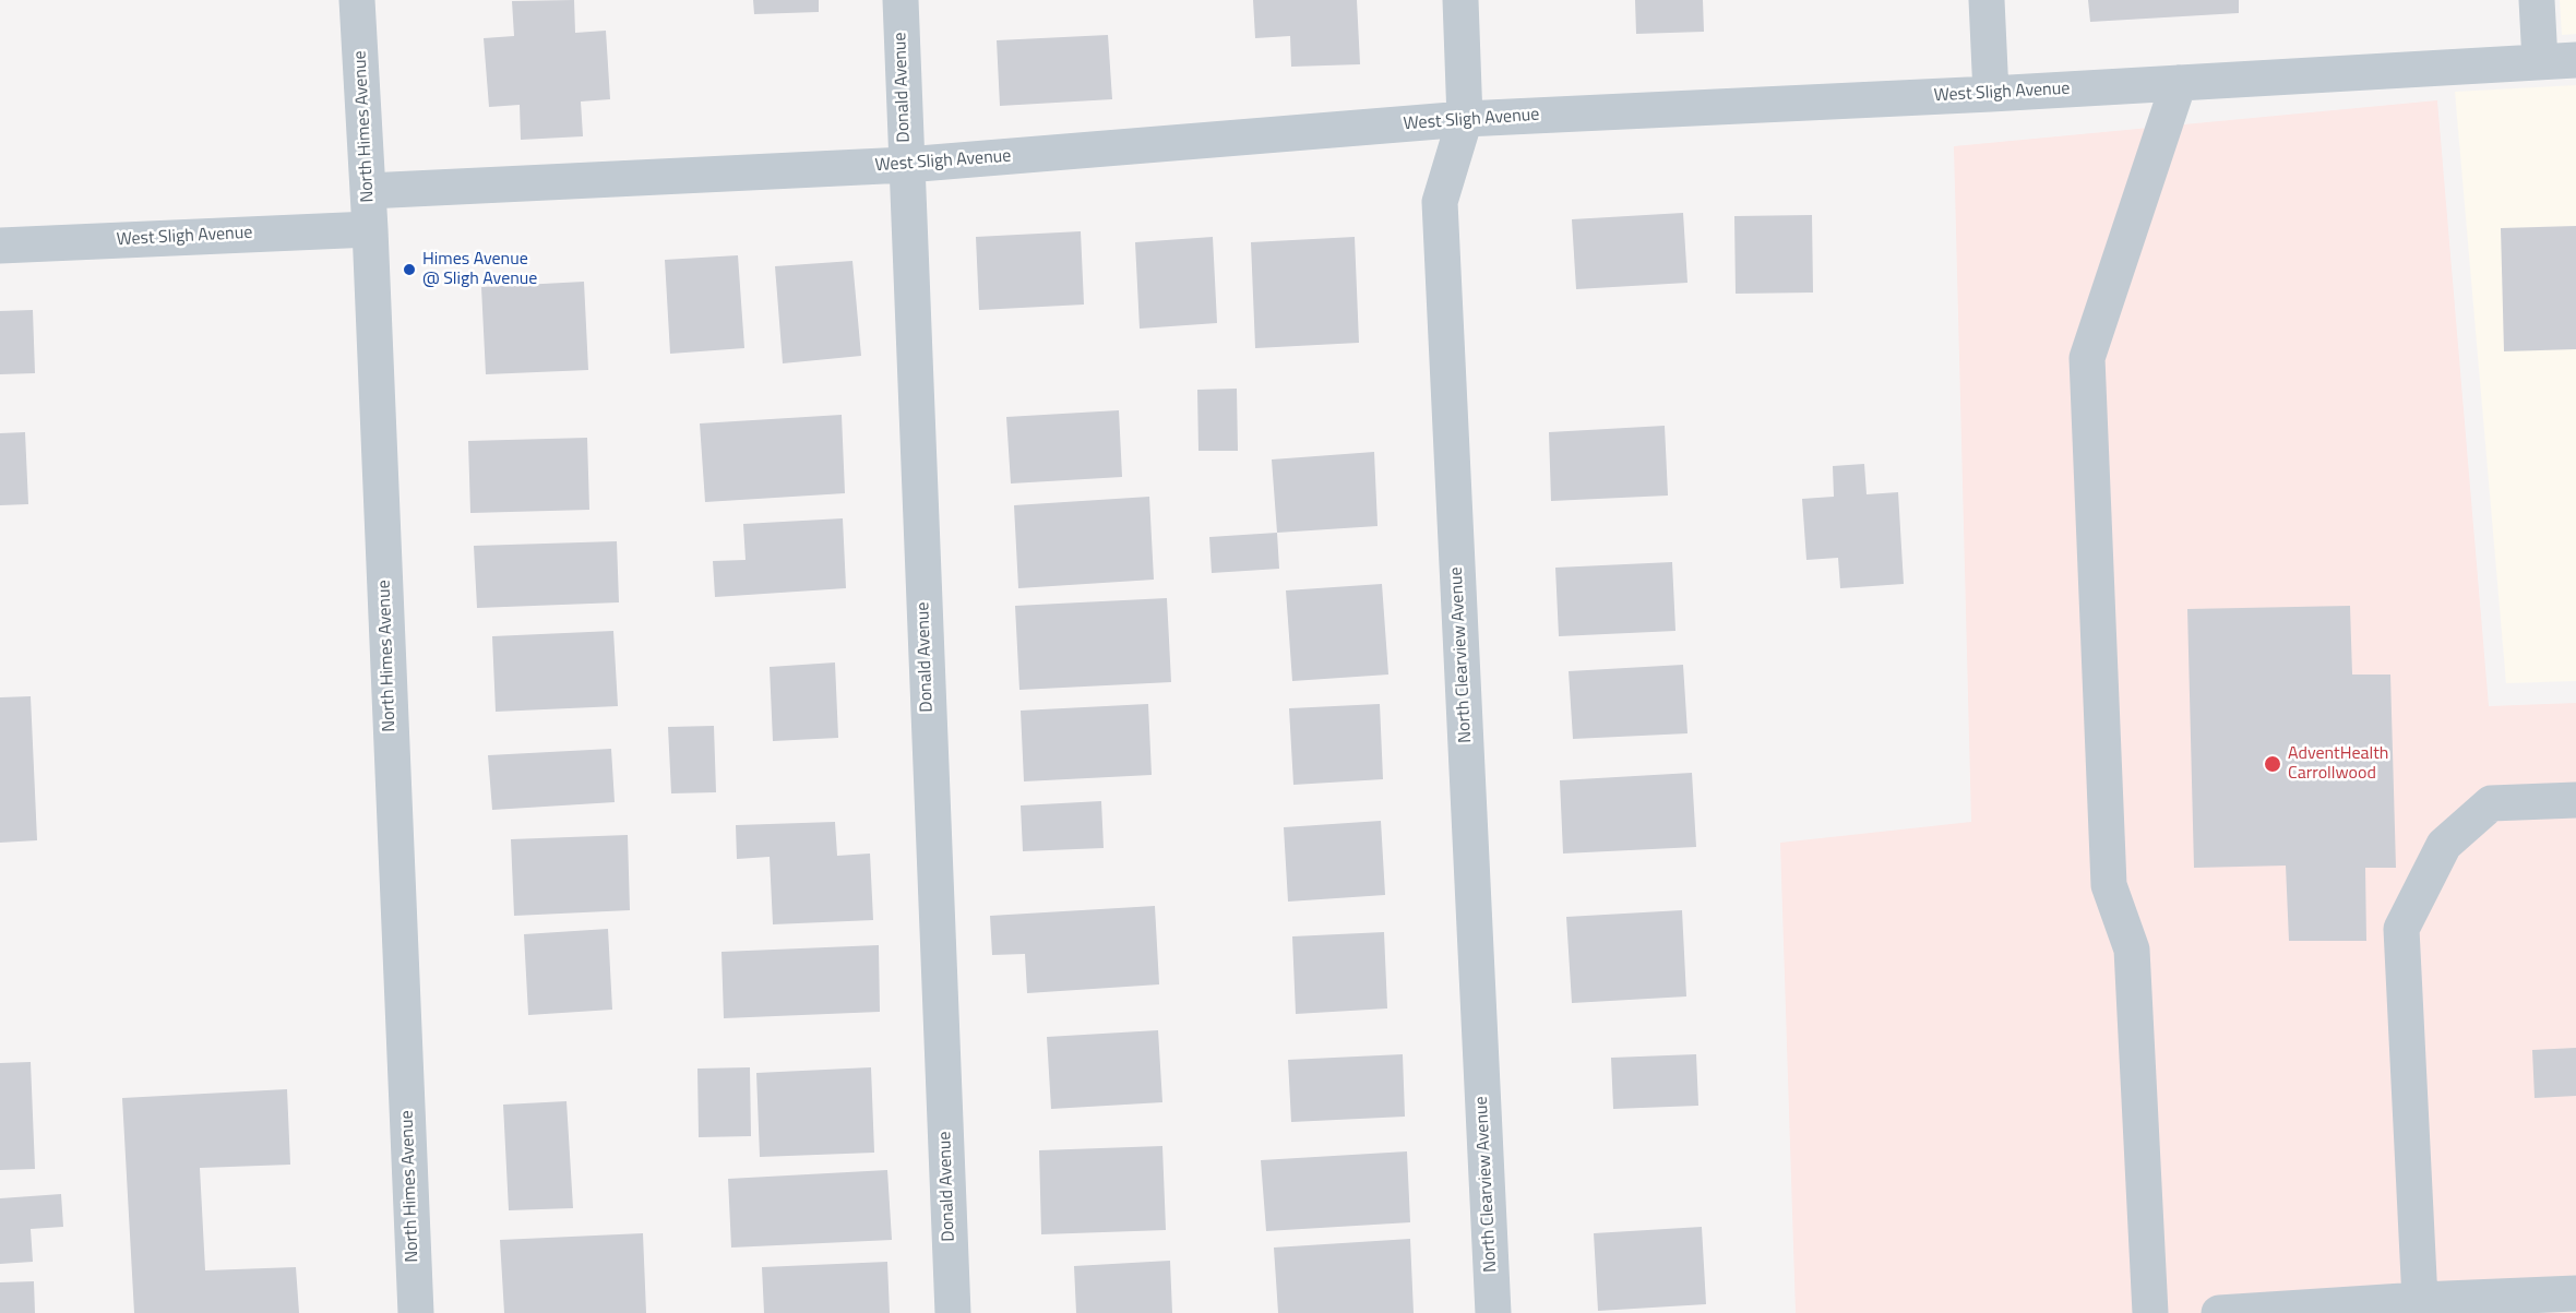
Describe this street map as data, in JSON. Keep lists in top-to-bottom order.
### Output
{
  "streets": {
    "street": [
      "Donald Avenue",
      "West Sligh Avenue",
      "North Himes Avenue",
      "North Clearview Avenue"
    ]
  },
  "crossings": [
    ["Donald Avenue", "West Sligh Avenue"],
    ["West Sligh Avenue", "North Himes Avenue"],
    ["West Sligh Avenue", "North Clearview Avenue"]
  ],
  "places": ["Himes Avenue @ Sligh Avenue", "AdventHealth Carrollwood"]
}
